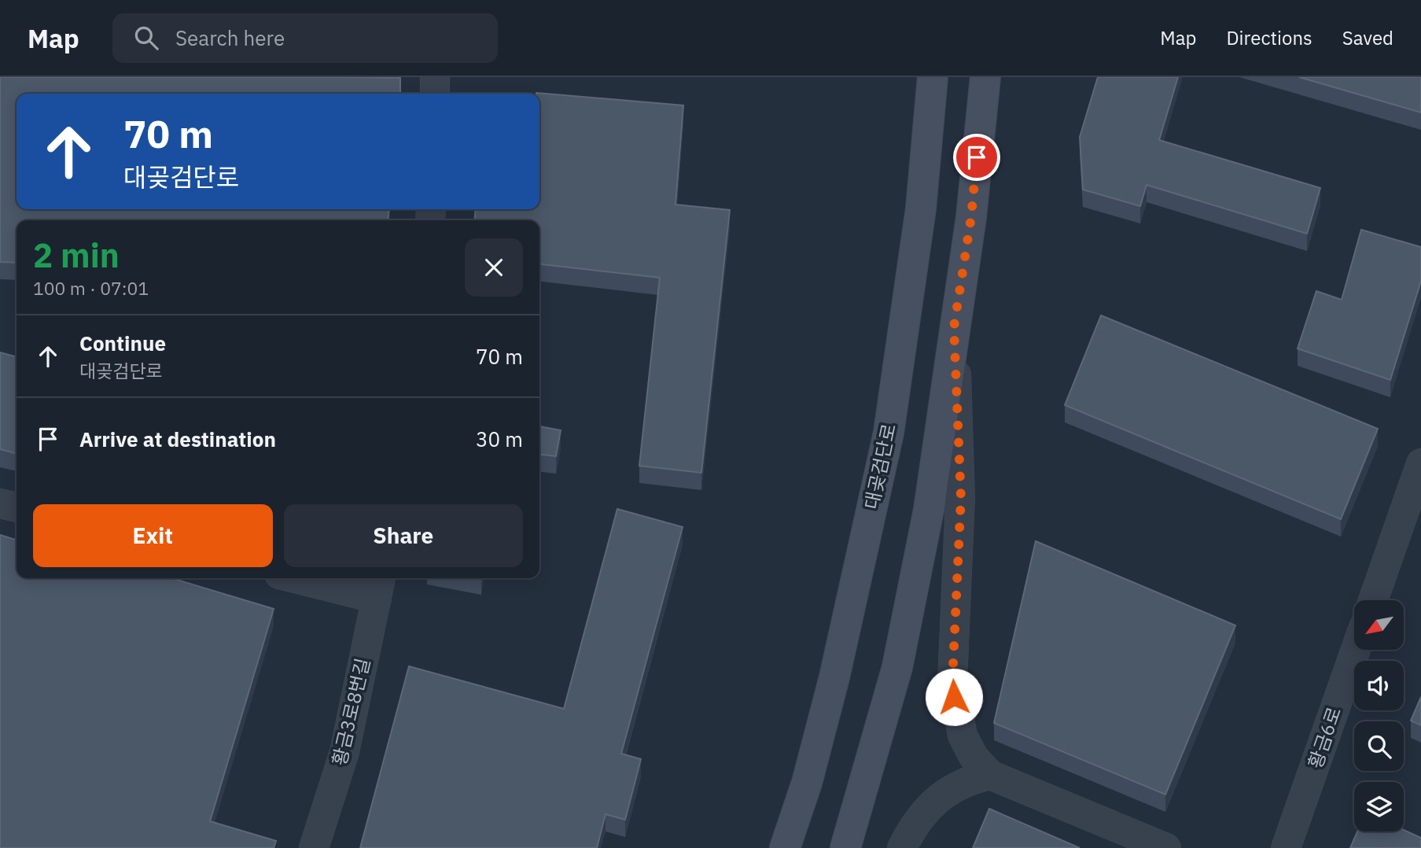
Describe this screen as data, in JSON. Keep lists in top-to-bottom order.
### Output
{
  "streets": {
    "main road": ["대곶검단로"],
    "street": ["황금3로8번길", "황금6로"]
  },
  "north": "bottom left",
  "page": {
    "header": "Map",
    "search": "Search here",
    "nav": ["Map", "Directions", "Saved"],
    "turn": ["70 m", "대곶검단로"],
    "heading": ["2 min", "100 m · 07:01"],
    "list": [
      {
        "name": "Continue",
        "note": "대곶검단로",
        "value": "70 m"
      },
      {
        "name": "Arrive at destination",
        "value": "30 m"
      }
    ],
    "buttons": ["Exit", "Share"]
  }
}
